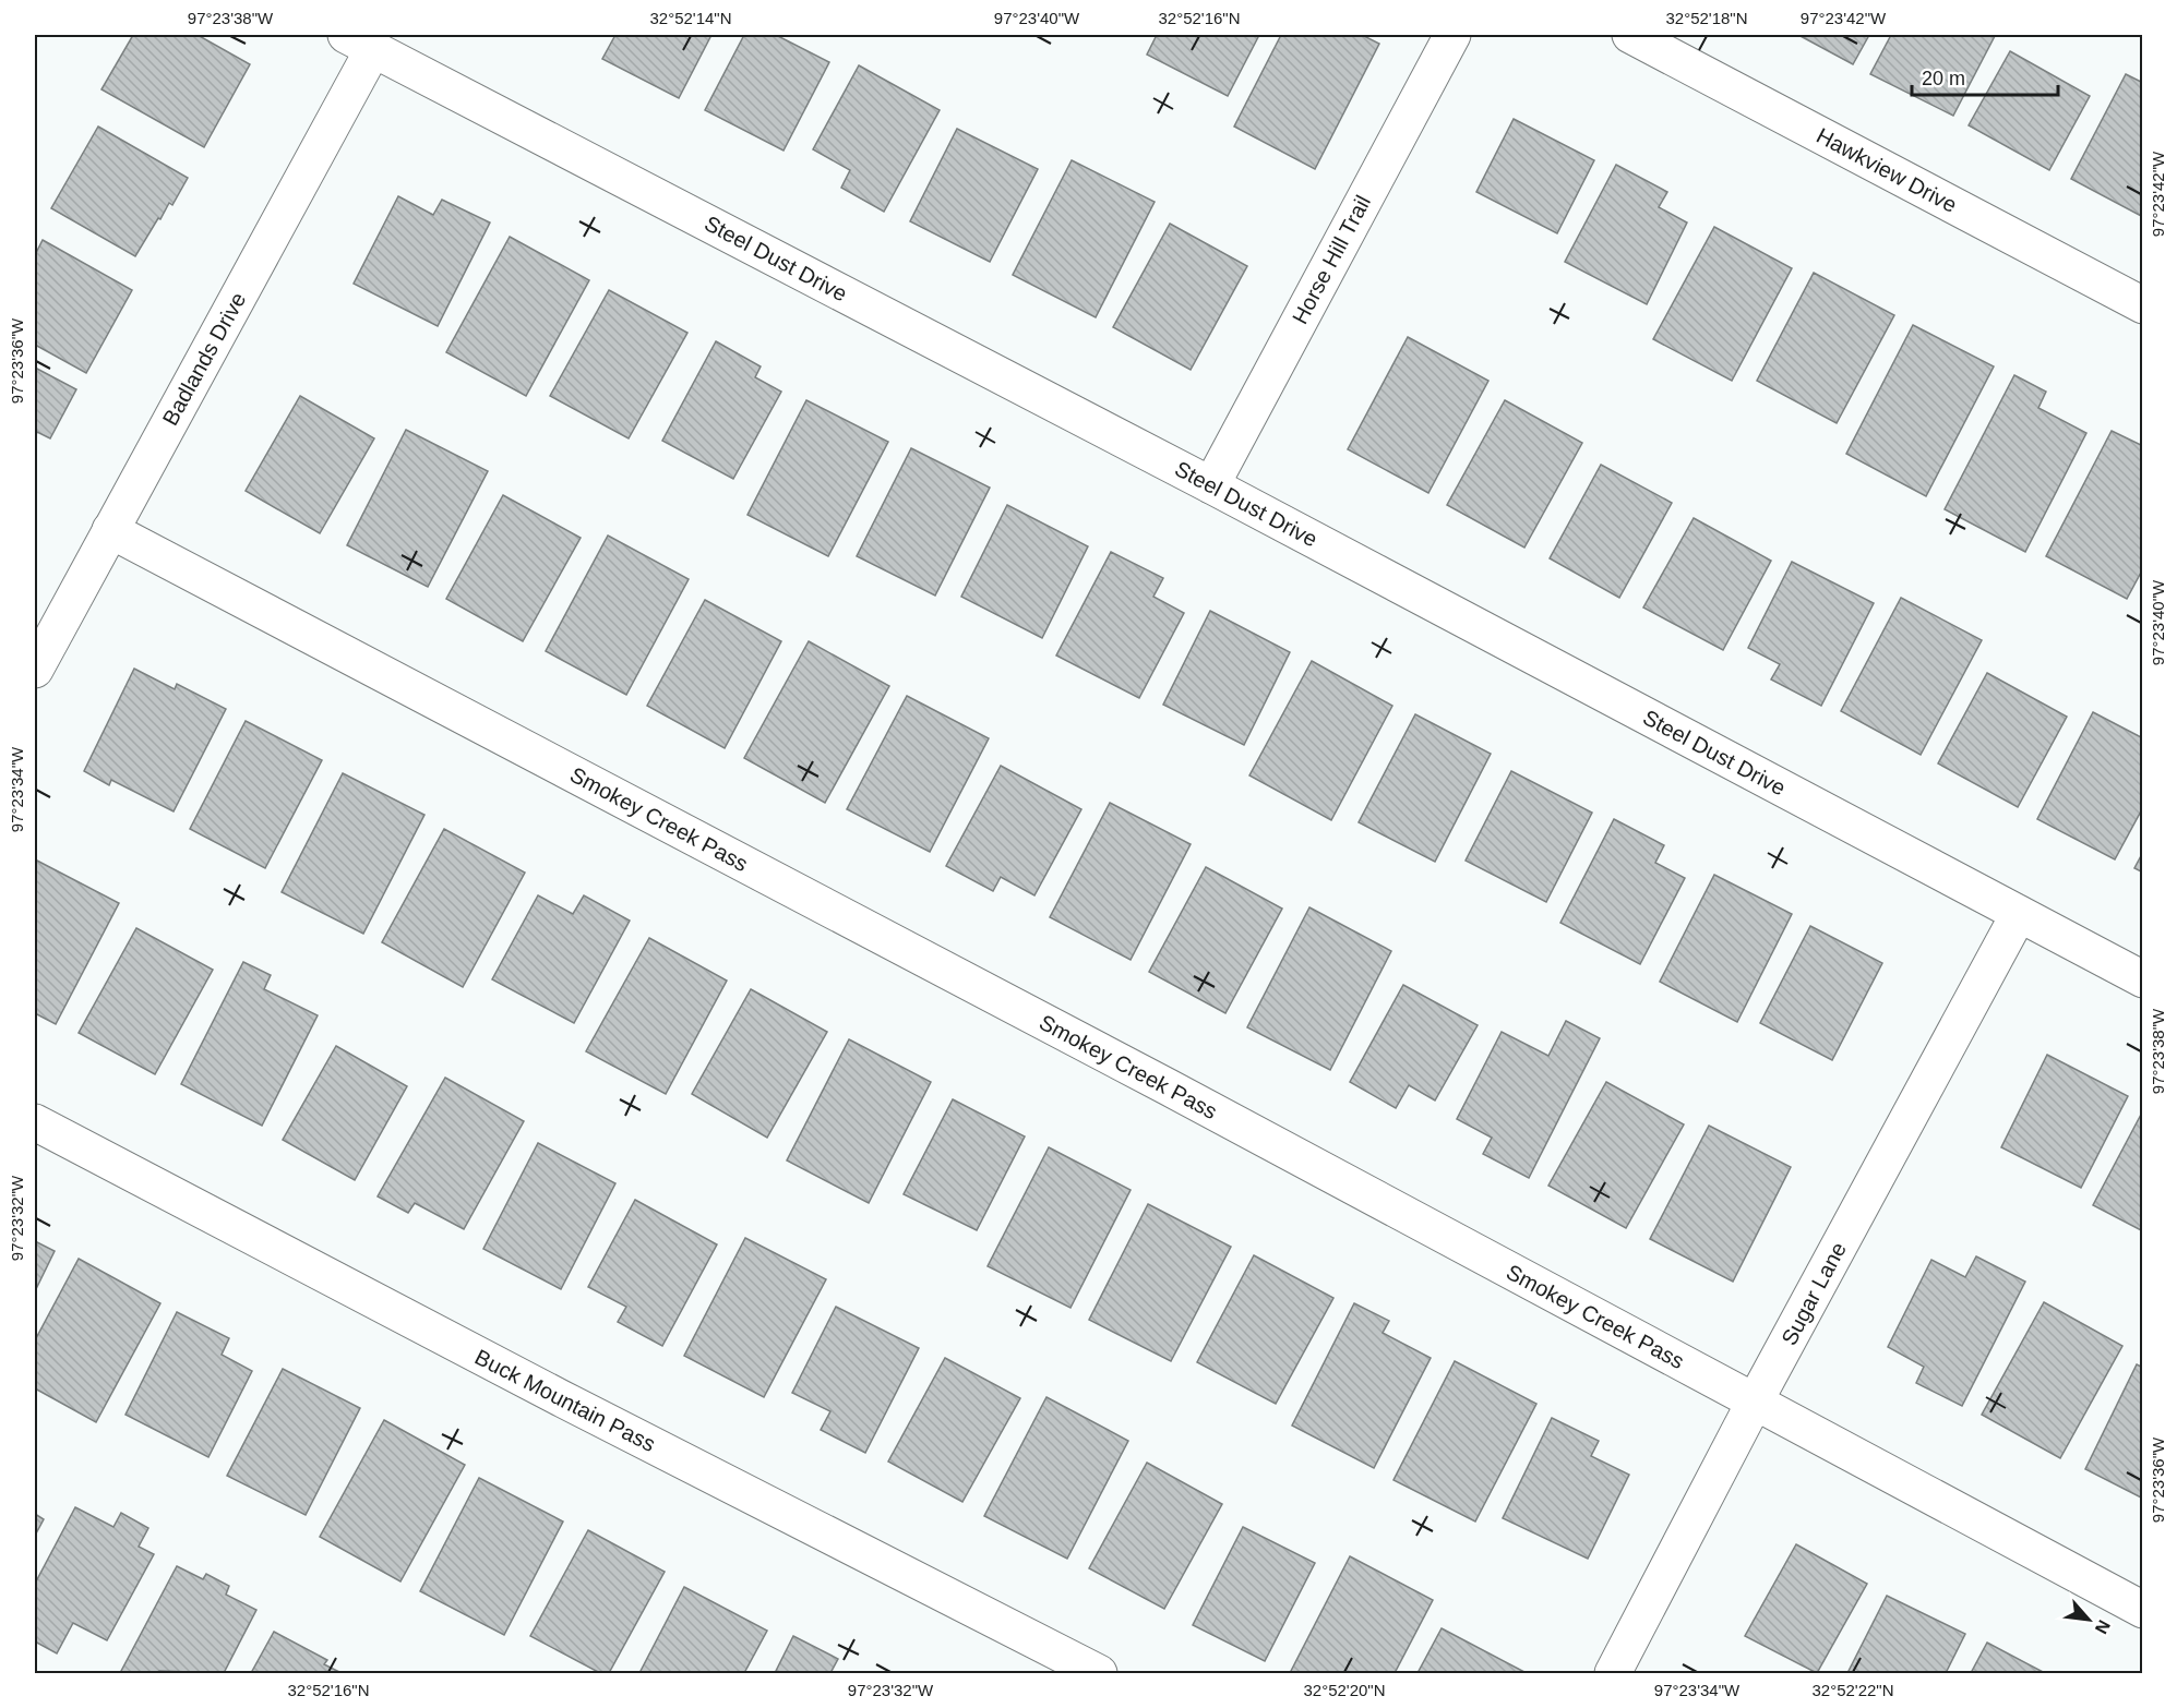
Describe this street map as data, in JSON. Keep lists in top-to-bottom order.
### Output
{
  "streets": {
    "street": [
      "Hawkview Drive",
      "Steel Dust Drive",
      "Horse Hill Trail",
      "Badlands Drive",
      "Smokey Creek Pass",
      "Sugar Lane",
      "Buck Mountain Pass"
    ]
  },
  "crossings": [
    ["Steel Dust Drive", "Horse Hill Trail"],
    ["Steel Dust Drive", "Badlands Drive"],
    ["Steel Dust Drive", "Sugar Lane"],
    ["Badlands Drive", "Smokey Creek Pass"],
    ["Smokey Creek Pass", "Sugar Lane"]
  ],
  "scale_bar": "20 m",
  "north": "bottom right",
  "coordinates": [
    "97°23'38\"W",
    "32°52'14\"N",
    "97°23'40\"W",
    "32°52'16\"N",
    "32°52'18\"N",
    "97°23'42\"W",
    "97°23'36\"W",
    "97°23'34\"W",
    "97°23'32\"W",
    "32°52'20\"N",
    "32°52'22\"N"
  ]
}
